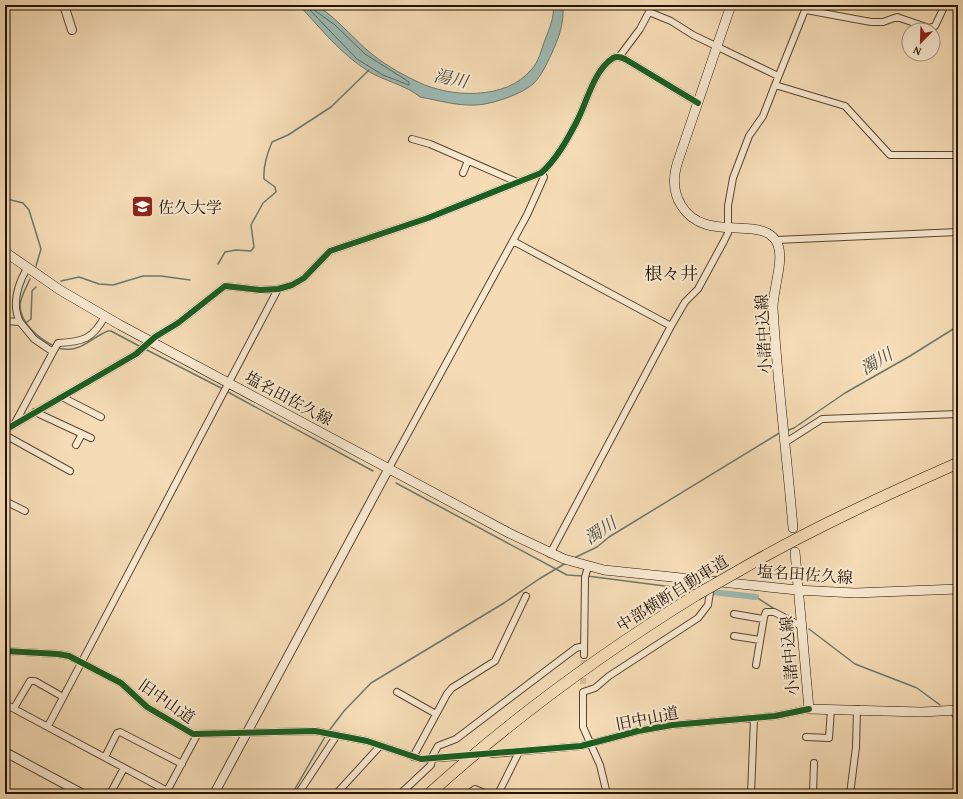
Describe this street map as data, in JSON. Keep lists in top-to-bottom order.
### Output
{
  "streets": {
    "highway": ["中部横断自動車道"],
    "main road": ["小諸中込線", "塩名田佐久線", "旧中山道"]
  },
  "crossings": [
    ["小諸中込線", "塩名田佐久線"],
    ["小諸中込線", "旧中山道"]
  ],
  "districts": ["根々井"],
  "water": ["湯川", "濁川"],
  "places": {
    "school or university": ["佐久大学"]
  },
  "north": "bottom left"
}
